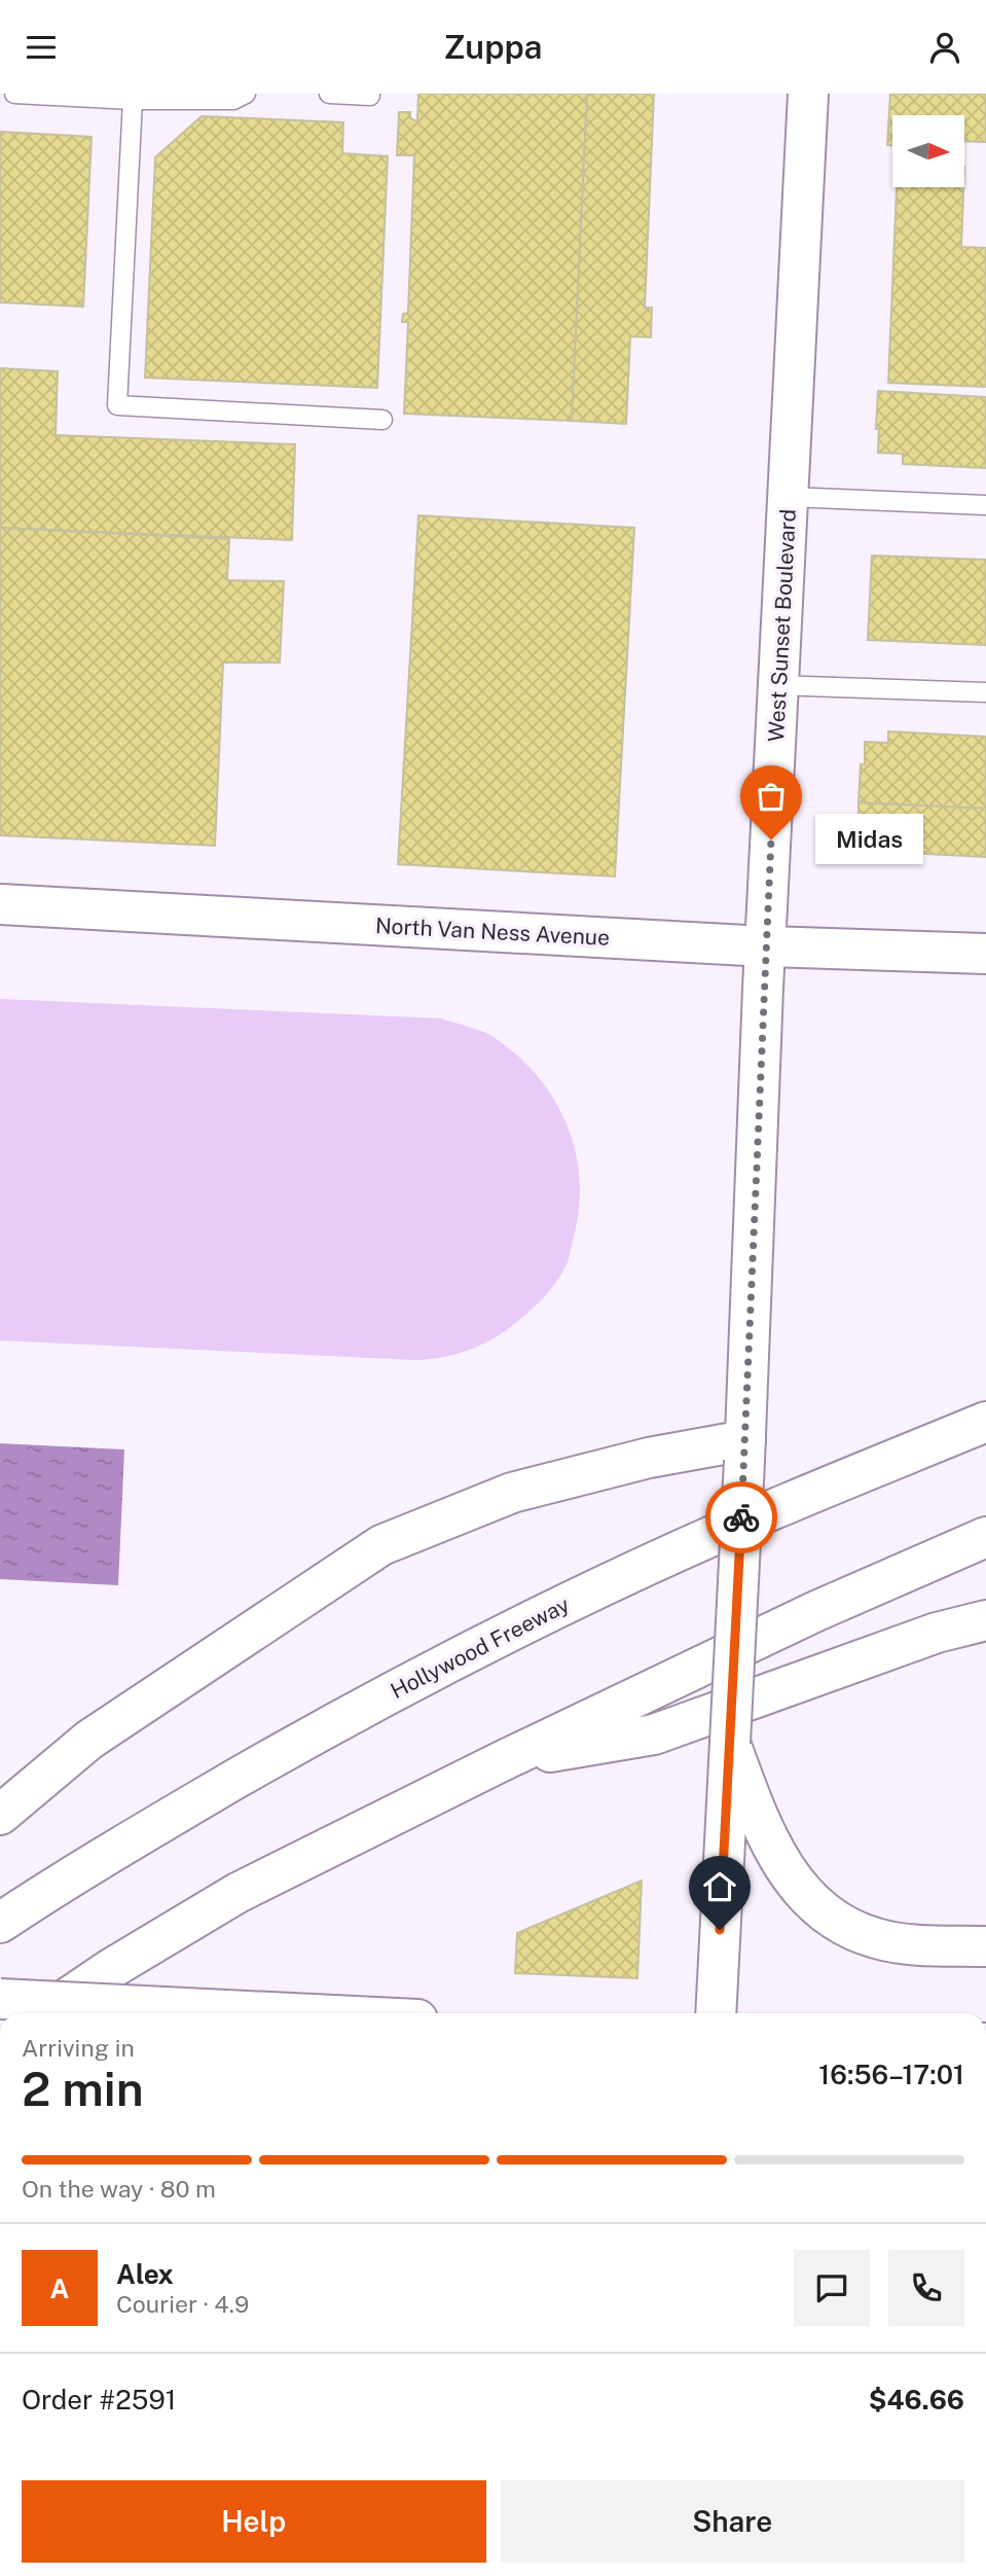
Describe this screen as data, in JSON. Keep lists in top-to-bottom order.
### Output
{
  "streets": {
    "main road": ["West Sunset Boulevard", "North Van Ness Avenue", "Hollywood Freeway"]
  },
  "crossings": [
    ["West Sunset Boulevard", "North Van Ness Avenue"]
  ],
  "places": ["Midas"],
  "north": "right",
  "page": {
    "header": "Zuppa",
    "bubble": "Midas",
    "heading": ["2 min", "Arriving in", "16:56–17:01"],
    "panel": [
      "Alex",
      "Courier · 4.9",
      "Order #2591",
      "$46.66"
    ],
    "bar": "On the way · 80 m",
    "round": "A",
    "buttons": ["Help", "Share"]
  }
}
